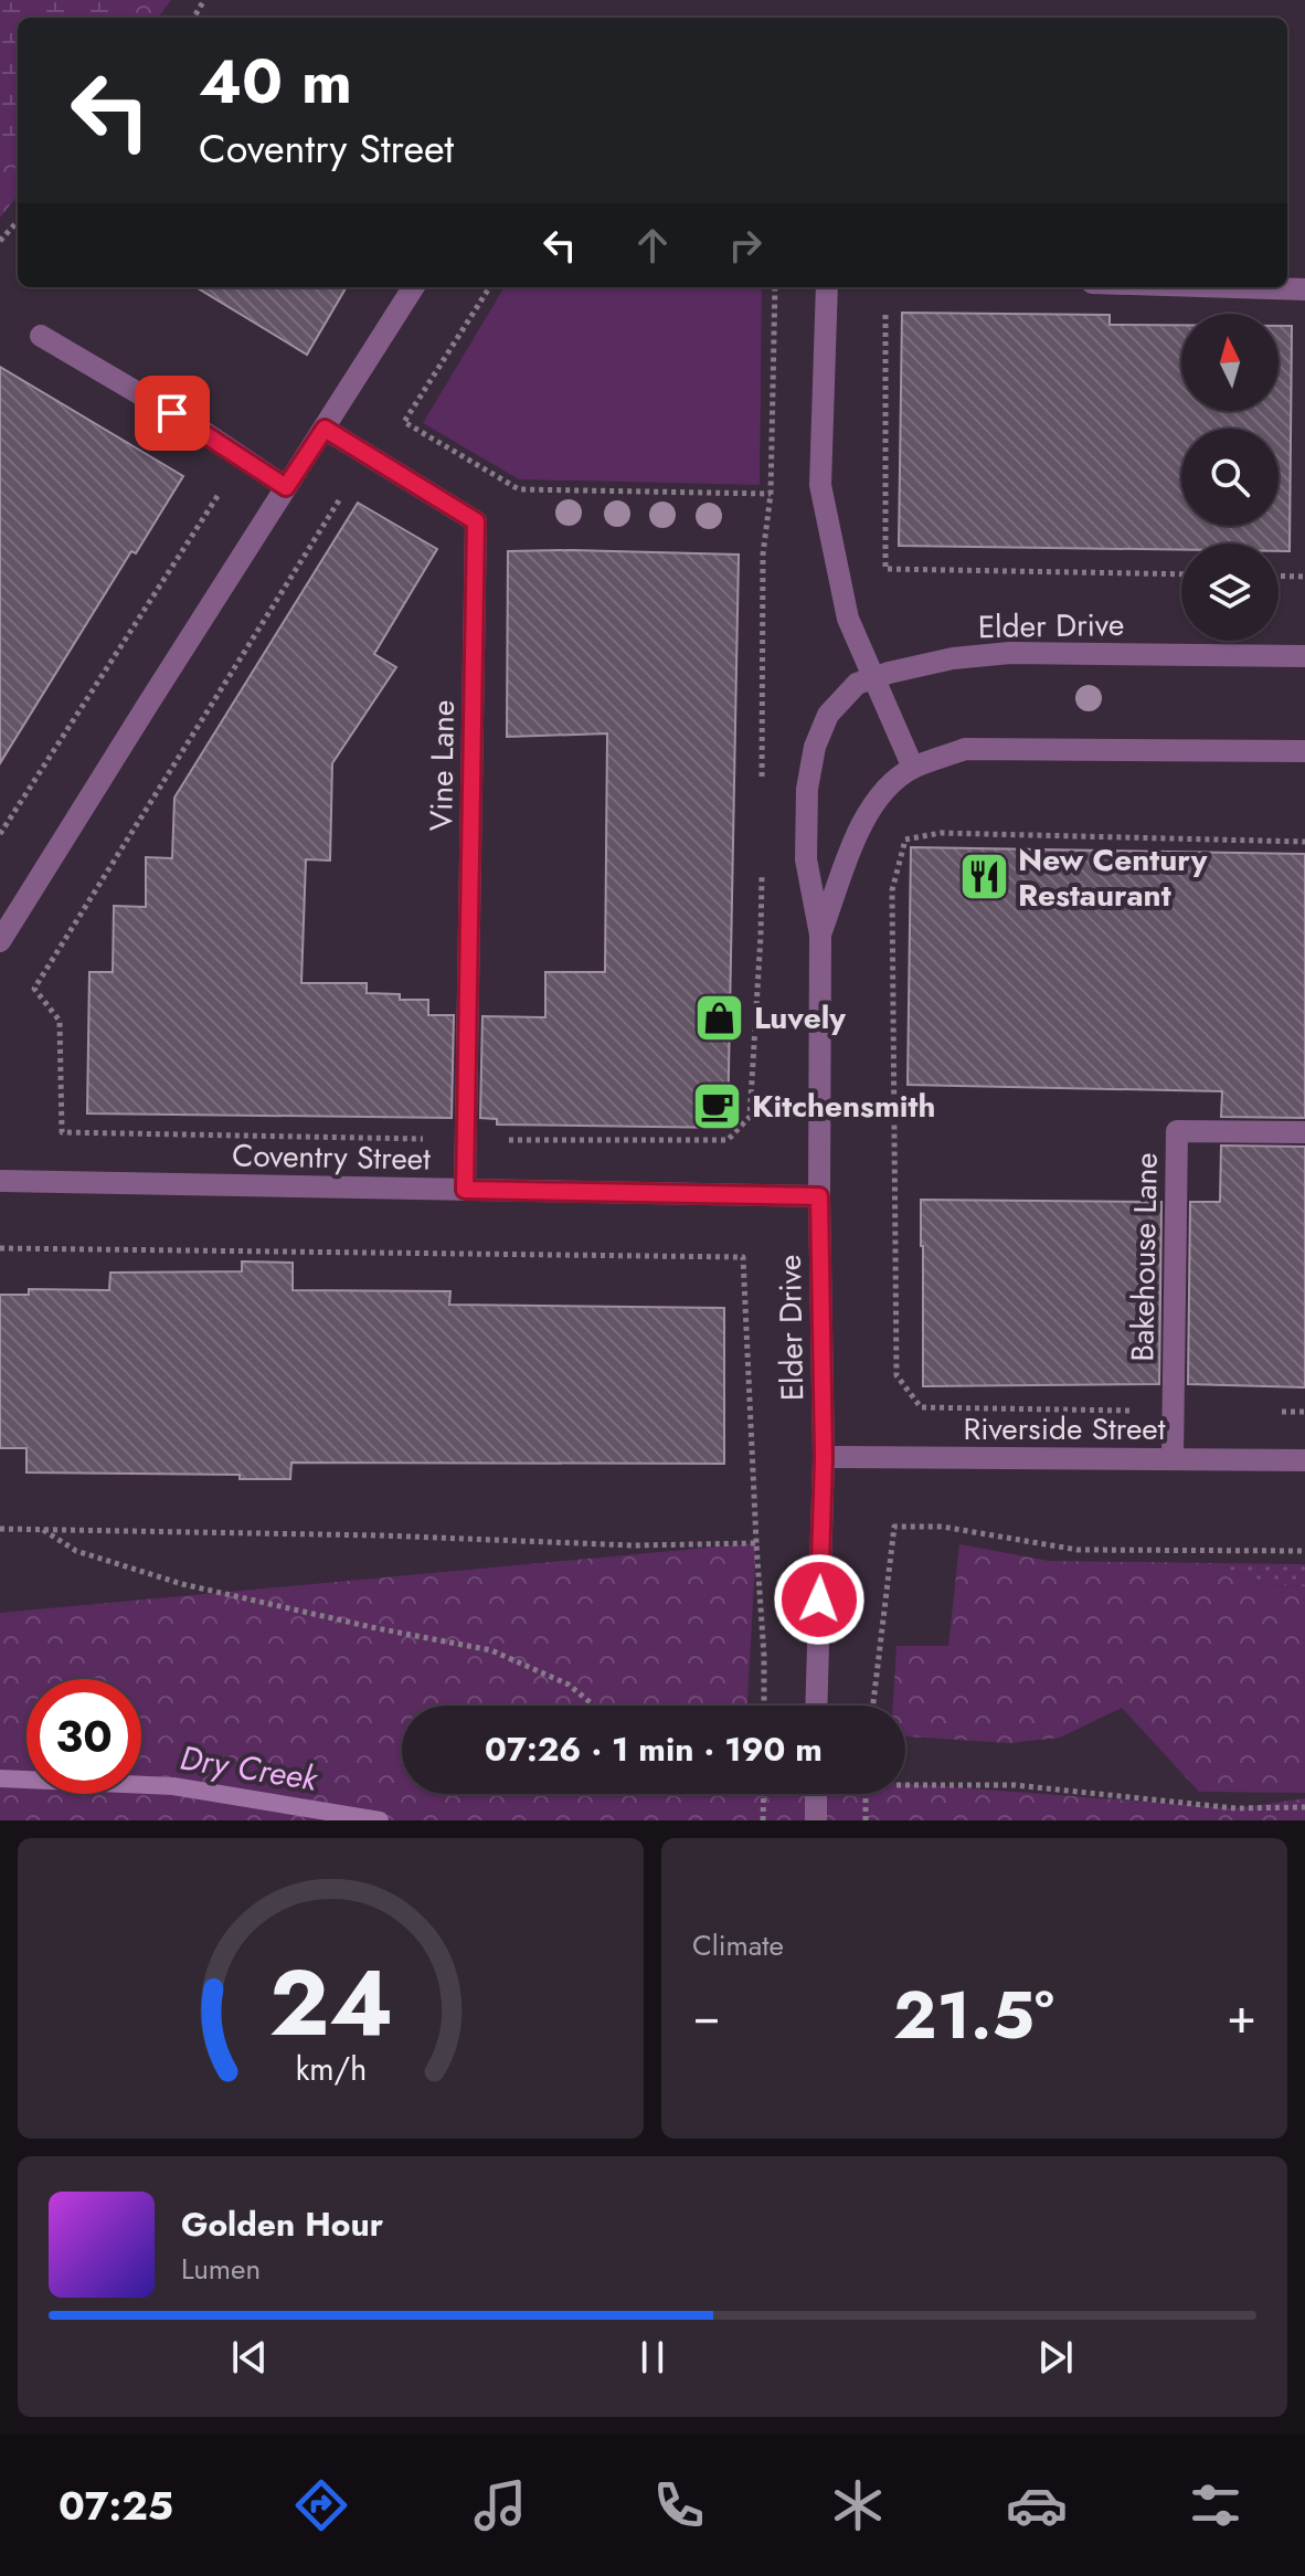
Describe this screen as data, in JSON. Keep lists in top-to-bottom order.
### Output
{
  "streets": {
    "street": [
      "Elder Drive",
      "Vine Lane",
      "Coventry Street",
      "Bakehouse Lane",
      "Riverside Street"
    ]
  },
  "crossings": [
    ["Elder Drive", "Coventry Street"],
    ["Elder Drive", "Riverside Street"],
    ["Vine Lane", "Coventry Street"],
    ["Bakehouse Lane", "Riverside Street"]
  ],
  "water": ["Dry Creek"],
  "places": {
    "restaurant": ["New Century Restaurant"],
    "shop": ["Luvely"],
    "cafe": ["Kitchensmith"]
  },
  "north": "top",
  "page": {
    "turn": ["40 m", "Coventry Street"],
    "limit": "30",
    "trip": "07:26 · 1 min · 190 m",
    "tile": "Climate",
    "heat": ["−", "21.5°", "+"],
    "song": ["Golden Hour", "Lumen"],
    "tabs": "07:25",
    "gauge": ["24", "km/h"]
  }
}
